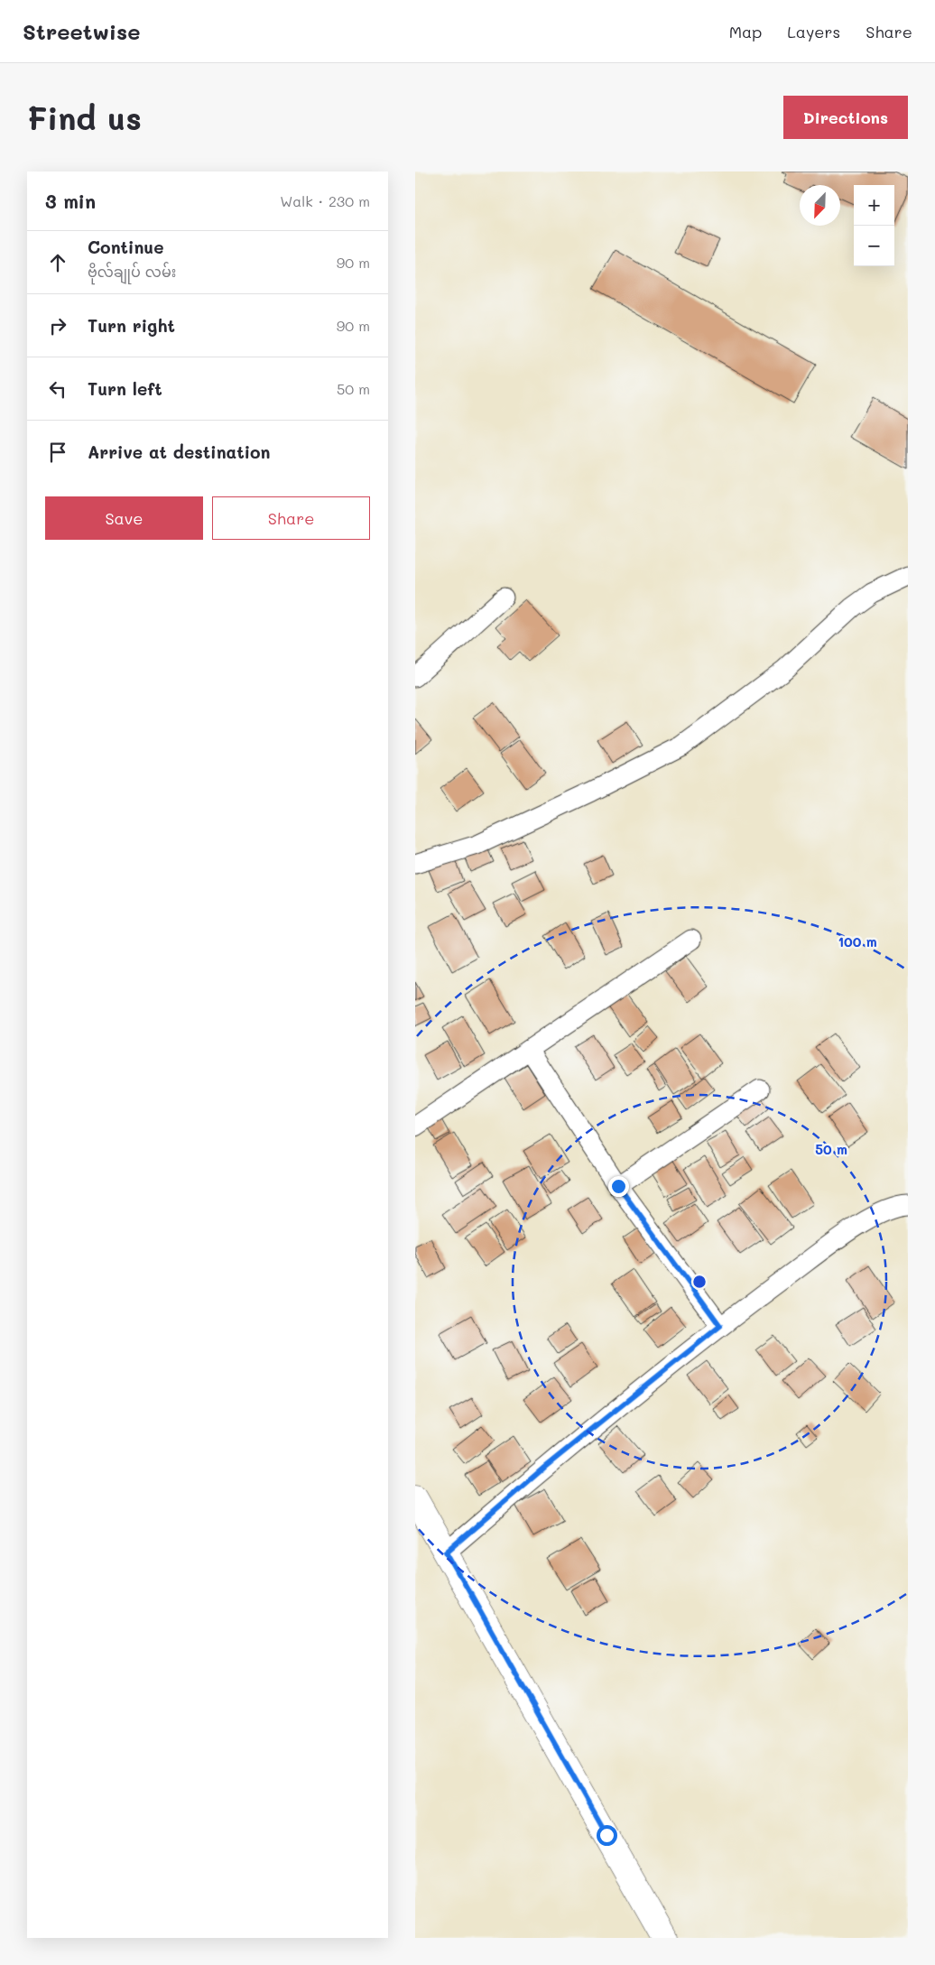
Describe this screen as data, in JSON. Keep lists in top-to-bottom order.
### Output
{
  "north": "bottom left",
  "page": {
    "header": "Streetwise",
    "nav": ["Map", "Layers", "Share"],
    "buttons": [
      "Directions",
      ["Save", "Share"]
    ],
    "title": "Find us",
    "heading": ["3 min", "Walk · 230 m"],
    "map_buttons": ["+", "−"],
    "list": [
      ["Continue", "ဗိုလ်ချုပ် လမ်း", "90 m"],
      ["Turn right", "90 m"],
      ["Turn left", "50 m"],
      "Arrive at destination"
    ]
  },
  "rings": ["100 m", "50 m"]
}
